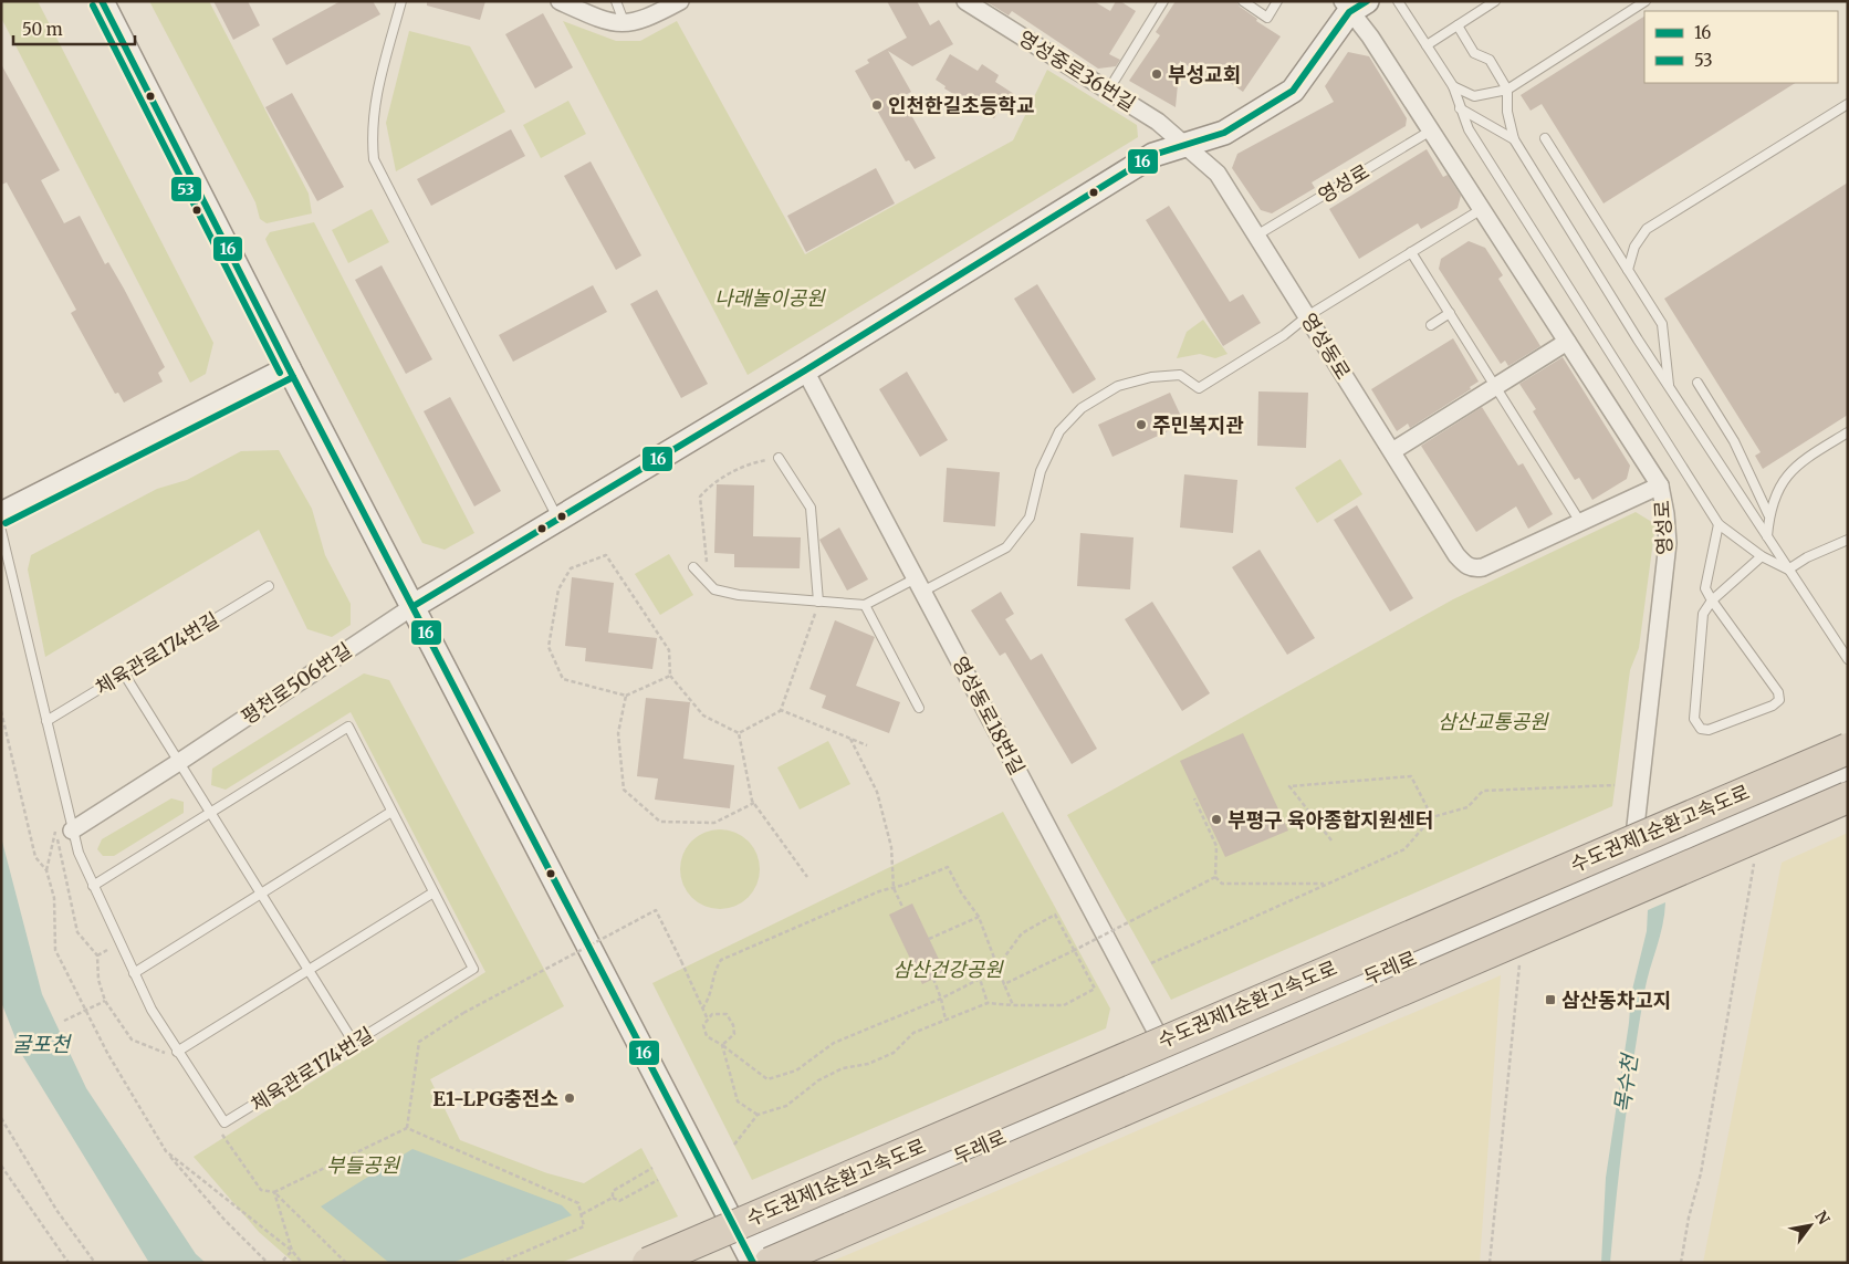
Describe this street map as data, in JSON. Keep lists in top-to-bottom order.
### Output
{
  "streets": {
    "highway": ["수도권제1순환고속도로"],
    "street": [
      "영성중로36번길",
      "영성로",
      "영성동로",
      "평천로506번길",
      "영성동로18번길",
      "두레로"
    ],
    "lane": ["체육관로174번길"]
  },
  "crossings": [
    ["영성중로36번길", "영성동로"],
    ["영성로", "영성동로"],
    ["영성로", "두레로"],
    ["체육관로174번길", "평천로506번길"],
    ["영성동로18번길", "두레로"]
  ],
  "water": ["굴포천", "목수천"],
  "parks": [
    "나래놀이공원",
    "삼산교통공원",
    "삼산건강공원",
    "부들공원"
  ],
  "places": {
    "other": [
      "부성교회",
      "인천한길초등학교",
      "주민복지관",
      "부평구 육아종합지원센터",
      "E1-LPG충전소"
    ],
    "transit": ["삼산동차고지"]
  },
  "lines": ["transit line 16", "transit line 53"],
  "legend": ["16", "53"],
  "scale_bar": "50 m",
  "north": "top right"
}
